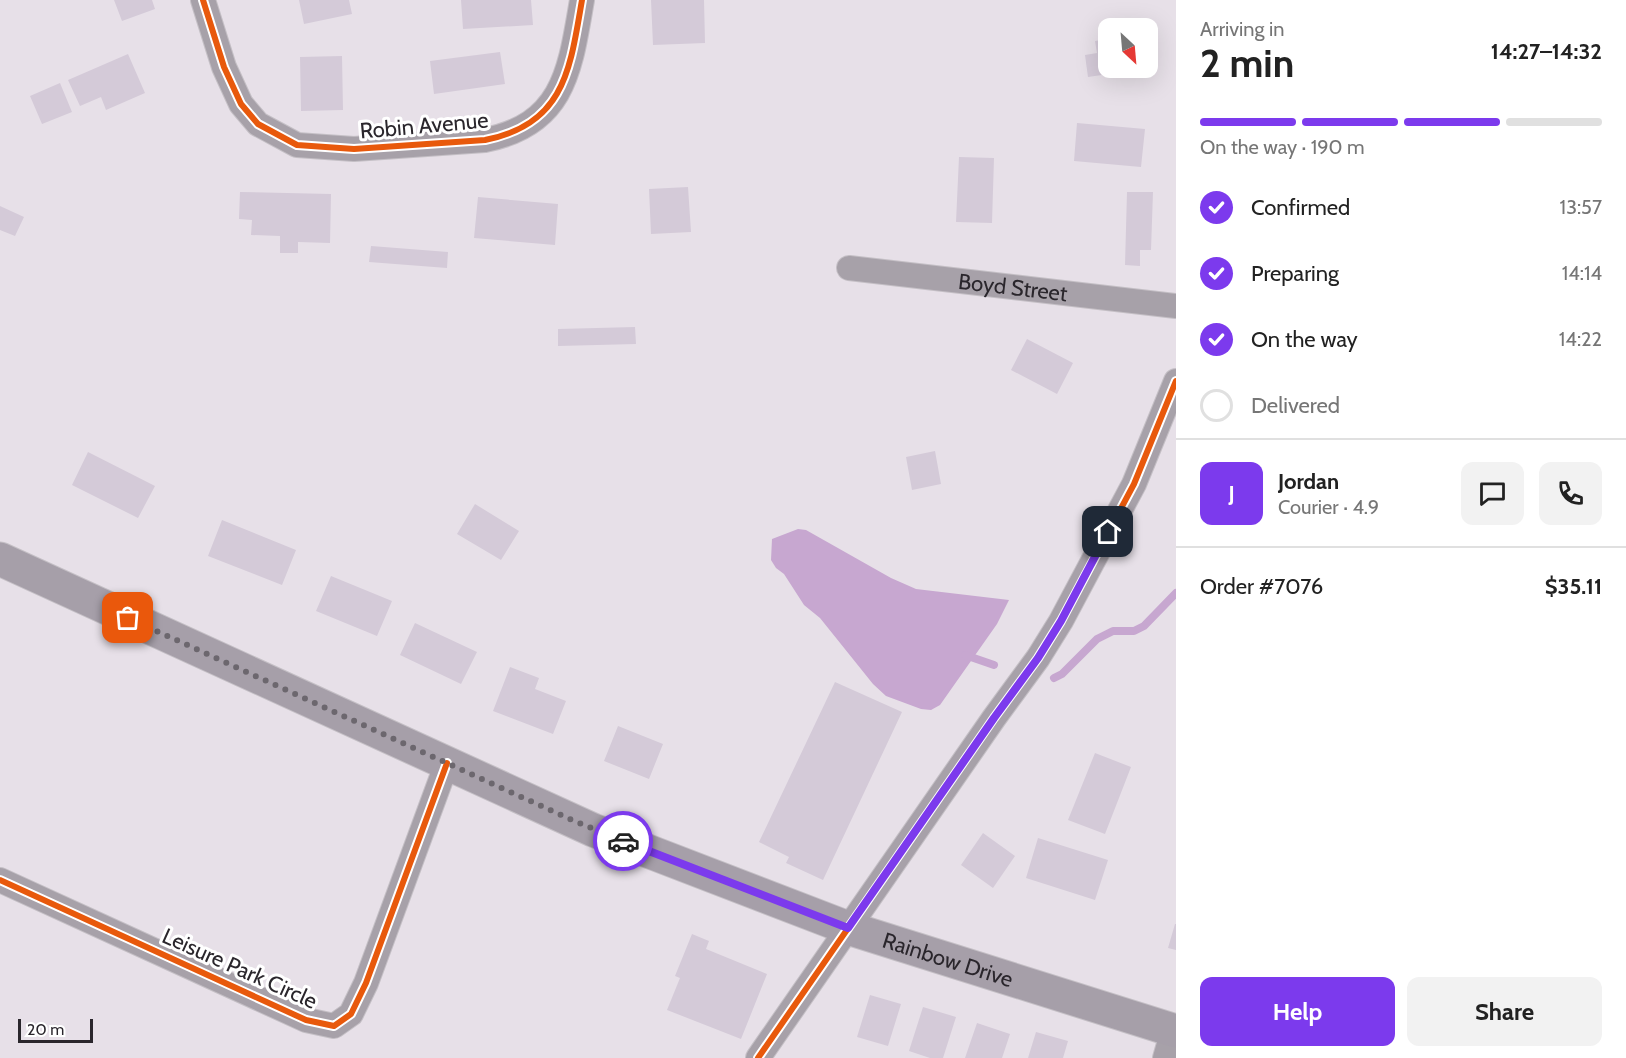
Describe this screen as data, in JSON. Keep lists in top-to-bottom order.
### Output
{
  "streets": {
    "main road": ["Rainbow Drive"],
    "street": ["Robin Avenue", "Boyd Street", "Leisure Park Circle"]
  },
  "crossings": [
    ["Rainbow Drive", "Leisure Park Circle"]
  ],
  "scale_bar": "20 m",
  "north": "bottom right",
  "page": {
    "heading": ["2 min", "Arriving in", "14:27–14:32"],
    "panel": [
      "Jordan",
      "Courier · 4.9",
      "Order #7076",
      "$35.11"
    ],
    "bar": "On the way · 190 m",
    "list": [
      ["Confirmed", "13:57"],
      ["Preparing", "14:14"],
      ["On the way", "14:22"],
      "Delivered"
    ],
    "round": "J",
    "buttons": ["Help", "Share"],
    "scale": "20 m"
  }
}
